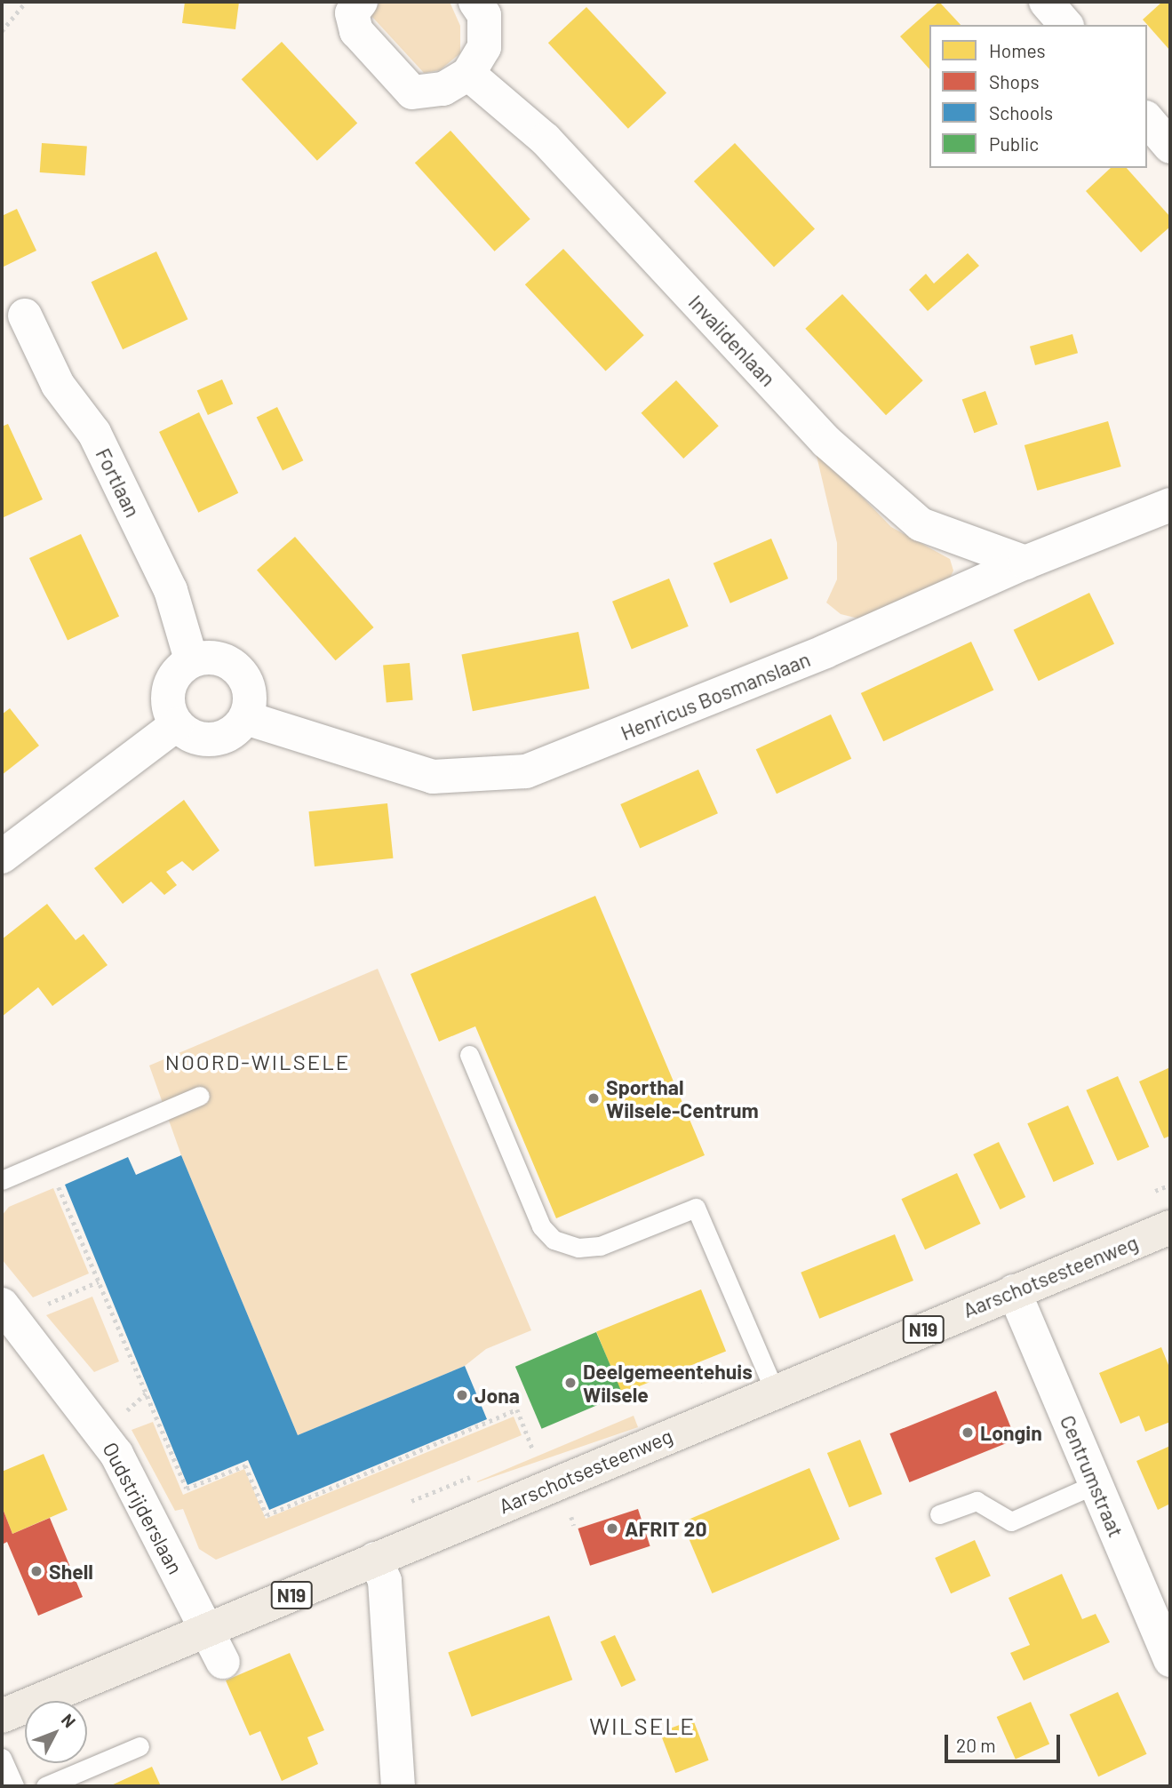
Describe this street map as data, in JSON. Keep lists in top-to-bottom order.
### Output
{
  "streets": {
    "main road": ["Aarschotsesteenweg", "N19"],
    "street": [
      "Invalidenlaan",
      "Fortlaan",
      "Henricus Bosmanslaan",
      "Centrumstraat",
      "Oudstrijderslaan"
    ]
  },
  "crossings": [
    ["Invalidenlaan", "Henricus Bosmanslaan"],
    ["Fortlaan", "Henricus Bosmanslaan"],
    ["Aarschotsesteenweg", "Centrumstraat"],
    ["Aarschotsesteenweg", "Oudstrijderslaan"]
  ],
  "districts": ["NOORD-WILSELE", "WILSELE"],
  "places": [
    "Sporthal Wilsele-Centrum",
    "Deelgemeentehuis Wilsele",
    "Jona",
    "Longin",
    "AFRIT 20",
    "Shell"
  ],
  "legend": [
    "Homes",
    "Shops",
    "Schools",
    "Public"
  ],
  "scale_bar": "20 m",
  "north": "top right"
}
